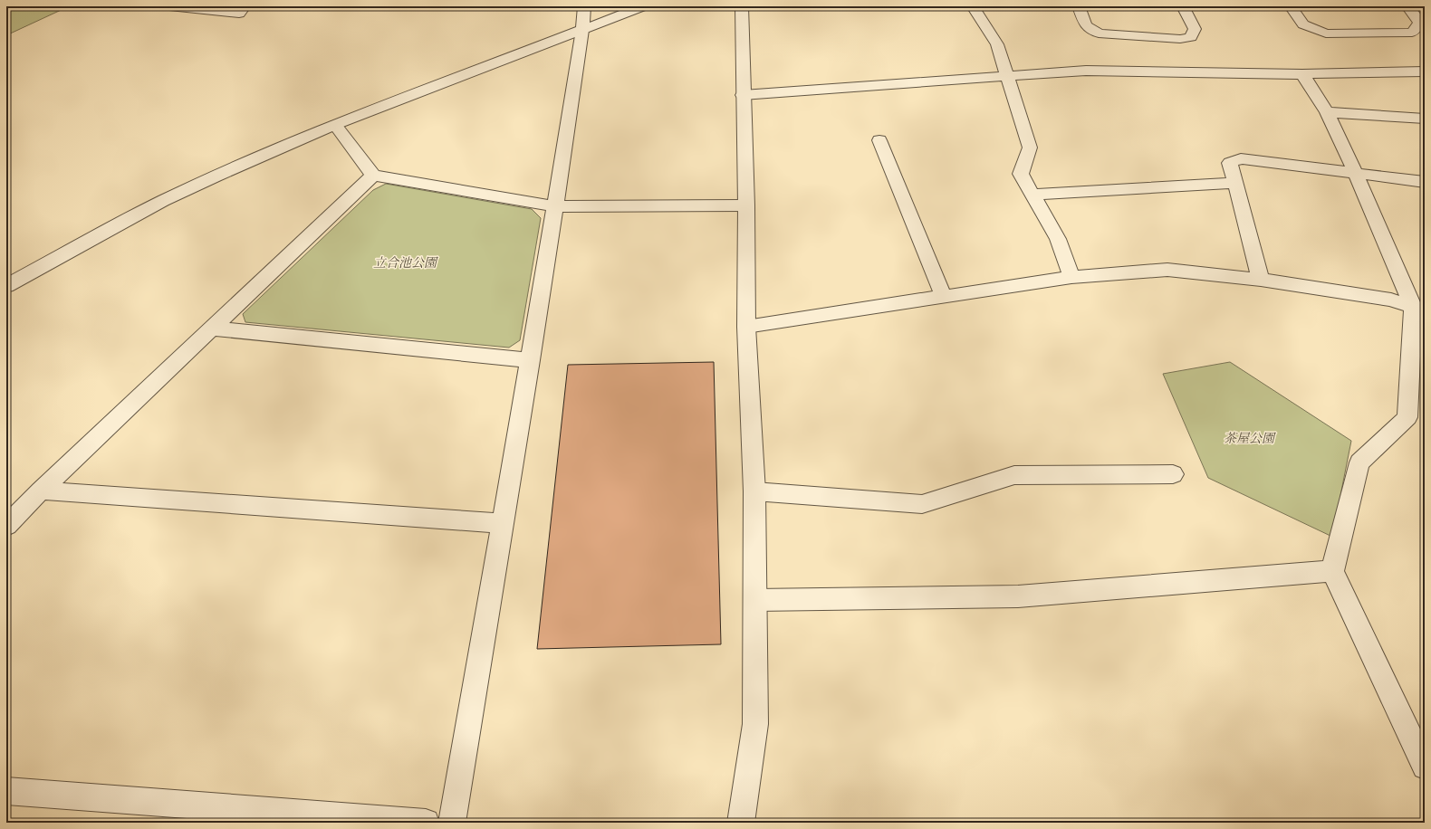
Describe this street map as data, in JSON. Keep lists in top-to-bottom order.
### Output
{
  "parks": ["立合池公園", "茶屋公園"]
}
